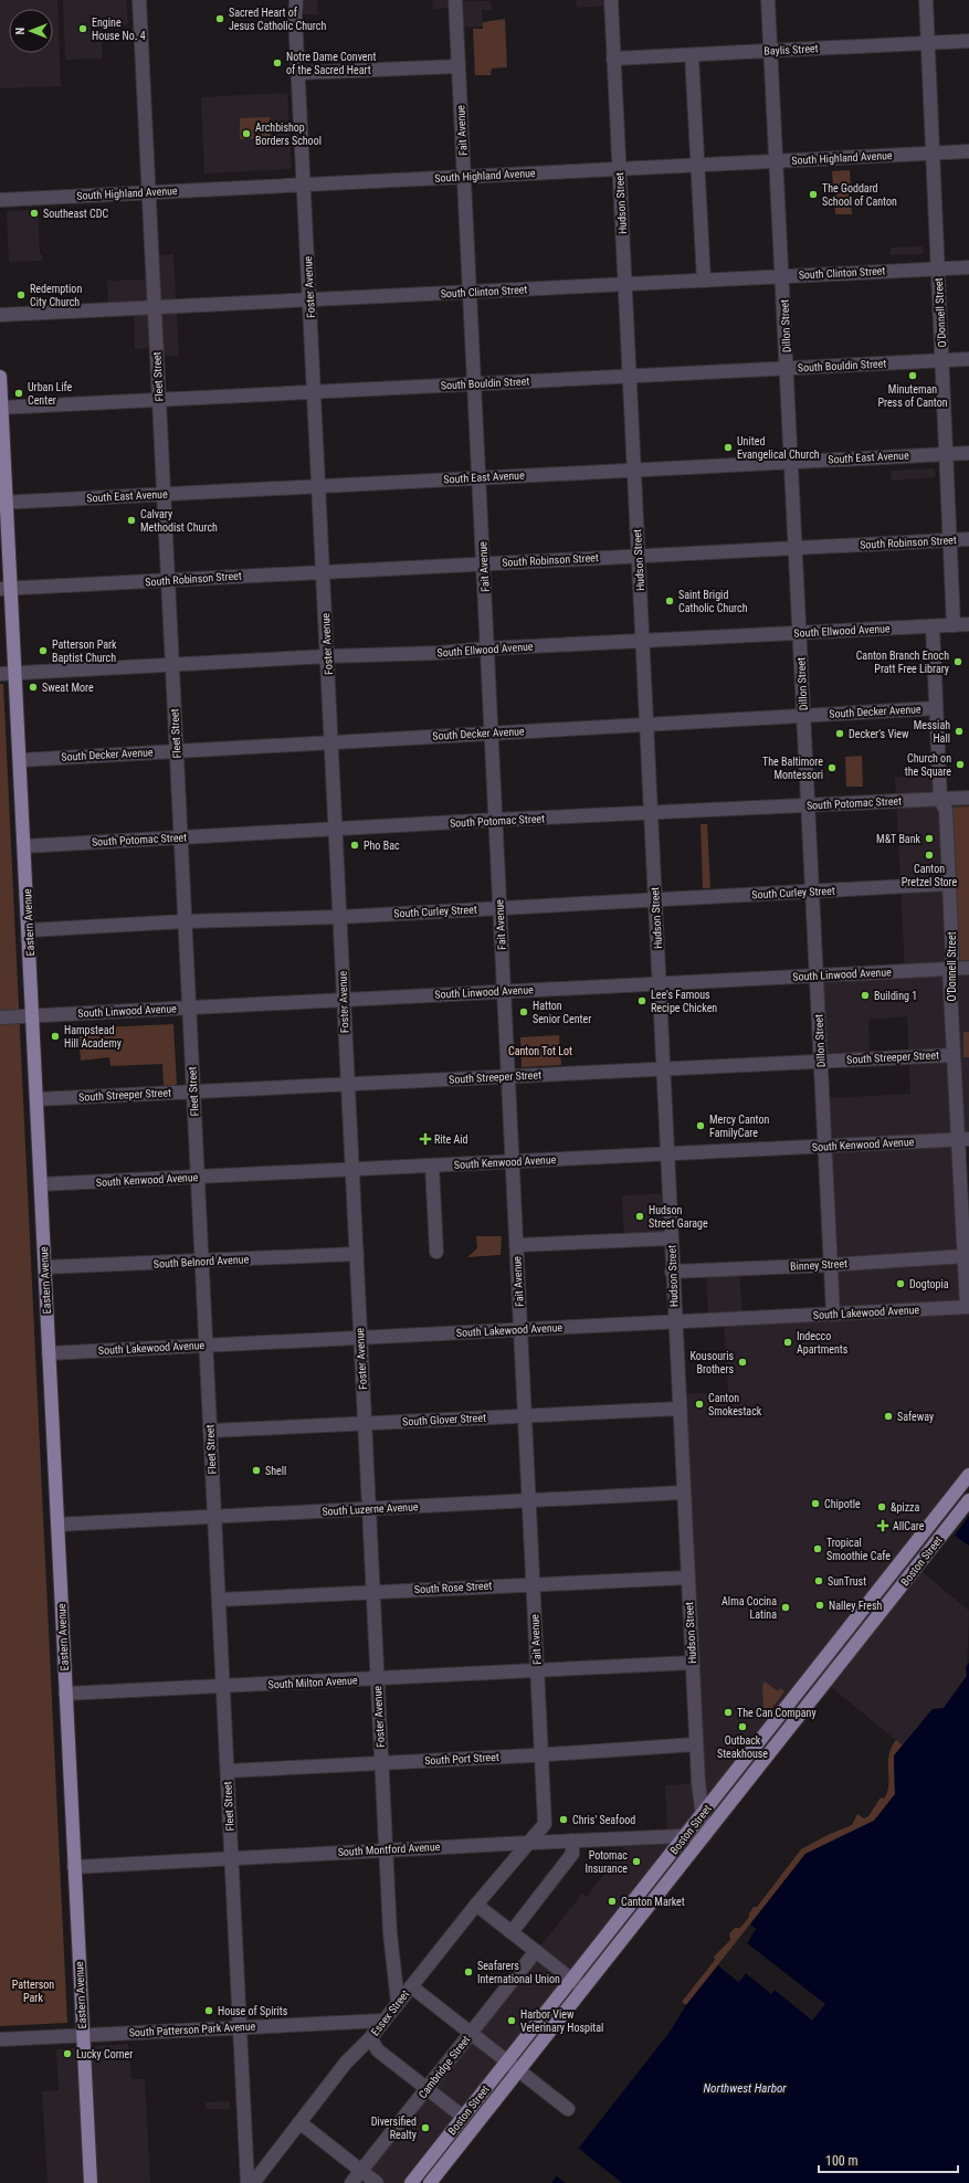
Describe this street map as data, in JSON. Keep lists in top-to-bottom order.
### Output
{
  "streets": {
    "main road": ["Eastern Avenue", "Boston Street"],
    "street": [
      "Baylis Street",
      "Fait Avenue",
      "South Highland Avenue",
      "Hudson Street",
      "South Clinton Street",
      "Foster Avenue",
      "O'Donnell Street",
      "Dillon Street",
      "South Bouldin Street",
      "Fleet Street",
      "South East Avenue",
      "South Robinson Street",
      "South Ellwood Avenue",
      "South Decker Avenue",
      "South Potomac Street",
      "South Curley Street",
      "South Linwood Avenue",
      "South Streeper Street",
      "South Kenwood Avenue",
      "South Belnord Avenue",
      "Binney Street",
      "South Lakewood Avenue",
      "South Glover Street",
      "South Luzerne Avenue",
      "South Rose Street",
      "South Milton Avenue",
      "South Port Street",
      "South Montford Avenue",
      "Essex Street",
      "South Patterson Park Avenue",
      "Cambridge Street"
    ]
  },
  "crossings": [
    ["Baylis Street", "Hudson Street"],
    ["Baylis Street", "O'Donnell Street"],
    ["Baylis Street", "Dillon Street"],
    ["Fait Avenue", "South Highland Avenue"],
    ["Fait Avenue", "South Clinton Street"],
    ["Fait Avenue", "South Bouldin Street"],
    ["Fait Avenue", "South East Avenue"],
    ["Fait Avenue", "South Robinson Street"],
    ["Fait Avenue", "South Ellwood Avenue"],
    ["Fait Avenue", "South Decker Avenue"],
    ["Fait Avenue", "South Potomac Street"],
    ["Fait Avenue", "South Curley Street"],
    ["Fait Avenue", "South Linwood Avenue"],
    ["Fait Avenue", "South Streeper Street"],
    ["Fait Avenue", "South Kenwood Avenue"],
    ["Fait Avenue", "South Lakewood Avenue"],
    ["Fait Avenue", "South Glover Street"],
    ["Fait Avenue", "South Luzerne Avenue"],
    ["Fait Avenue", "South Rose Street"],
    ["Fait Avenue", "South Milton Avenue"],
    ["Fait Avenue", "South Port Street"],
    ["Fait Avenue", "South Montford Avenue"],
    ["Fait Avenue", "Essex Street"],
    ["South Highland Avenue", "Hudson Street"],
    ["South Highland Avenue", "Foster Avenue"],
    ["South Highland Avenue", "O'Donnell Street"],
    ["South Highland Avenue", "Dillon Street"],
    ["South Highland Avenue", "Fleet Street"],
    ["Hudson Street", "South Clinton Street"],
    ["Hudson Street", "South Bouldin Street"],
    ["Hudson Street", "South East Avenue"],
    ["Hudson Street", "South Robinson Street"],
    ["Hudson Street", "South Ellwood Avenue"],
    ["Hudson Street", "South Decker Avenue"],
    ["Hudson Street", "South Potomac Street"],
    ["Hudson Street", "South Curley Street"],
    ["Hudson Street", "South Linwood Avenue"],
    ["Hudson Street", "South Streeper Street"],
    ["Hudson Street", "South Kenwood Avenue"],
    ["Hudson Street", "Binney Street"],
    ["Hudson Street", "South Lakewood Avenue"],
    ["Hudson Street", "South Glover Street"],
    ["Hudson Street", "South Luzerne Avenue"],
    ["Hudson Street", "Boston Street"],
    ["Hudson Street", "South Rose Street"],
    ["Hudson Street", "South Milton Avenue"],
    ["Hudson Street", "South Port Street"],
    ["Hudson Street", "South Montford Avenue"],
    ["South Clinton Street", "Foster Avenue"],
    ["South Clinton Street", "O'Donnell Street"],
    ["South Clinton Street", "Dillon Street"],
    ["South Clinton Street", "Fleet Street"],
    ["Foster Avenue", "South Bouldin Street"],
    ["Foster Avenue", "South East Avenue"],
    ["Foster Avenue", "South Robinson Street"],
    ["Foster Avenue", "South Ellwood Avenue"],
    ["Foster Avenue", "South Decker Avenue"],
    ["Foster Avenue", "South Potomac Street"],
    ["Foster Avenue", "South Curley Street"],
    ["Foster Avenue", "South Linwood Avenue"],
    ["Foster Avenue", "South Streeper Street"],
    ["Foster Avenue", "South Kenwood Avenue"],
    ["Foster Avenue", "South Belnord Avenue"],
    ["Foster Avenue", "South Lakewood Avenue"],
    ["Foster Avenue", "South Glover Street"],
    ["Foster Avenue", "South Luzerne Avenue"],
    ["Foster Avenue", "South Rose Street"],
    ["Foster Avenue", "South Milton Avenue"],
    ["Foster Avenue", "South Port Street"],
    ["Foster Avenue", "South Montford Avenue"],
    ["Foster Avenue", "Essex Street"],
    ["O'Donnell Street", "South Bouldin Street"],
    ["O'Donnell Street", "South East Avenue"],
    ["O'Donnell Street", "South Robinson Street"],
    ["O'Donnell Street", "South Ellwood Avenue"],
    ["O'Donnell Street", "South Decker Avenue"],
    ["O'Donnell Street", "South Potomac Street"],
    ["O'Donnell Street", "South Curley Street"],
    ["O'Donnell Street", "South Linwood Avenue"],
    ["O'Donnell Street", "South Streeper Street"],
    ["O'Donnell Street", "South Kenwood Avenue"],
    ["O'Donnell Street", "Binney Street"],
    ["O'Donnell Street", "South Lakewood Avenue"],
    ["Dillon Street", "South Bouldin Street"],
    ["Dillon Street", "South East Avenue"],
    ["Dillon Street", "South Robinson Street"],
    ["Dillon Street", "South Ellwood Avenue"],
    ["Dillon Street", "South Decker Avenue"],
    ["Dillon Street", "South Potomac Street"],
    ["Dillon Street", "South Curley Street"],
    ["Dillon Street", "South Linwood Avenue"],
    ["Dillon Street", "South Streeper Street"],
    ["Dillon Street", "South Kenwood Avenue"],
    ["Dillon Street", "Binney Street"],
    ["Dillon Street", "South Lakewood Avenue"],
    ["South Bouldin Street", "Fleet Street"],
    ["South Bouldin Street", "Eastern Avenue"],
    ["Fleet Street", "South East Avenue"],
    ["Fleet Street", "South Robinson Street"],
    ["Fleet Street", "South Ellwood Avenue"],
    ["Fleet Street", "South Decker Avenue"],
    ["Fleet Street", "South Potomac Street"],
    ["Fleet Street", "South Curley Street"],
    ["Fleet Street", "South Linwood Avenue"],
    ["Fleet Street", "South Streeper Street"],
    ["Fleet Street", "South Kenwood Avenue"],
    ["Fleet Street", "South Belnord Avenue"],
    ["Fleet Street", "South Lakewood Avenue"],
    ["Fleet Street", "South Glover Street"],
    ["Fleet Street", "South Luzerne Avenue"],
    ["Fleet Street", "South Rose Street"],
    ["Fleet Street", "South Milton Avenue"],
    ["Fleet Street", "South Port Street"],
    ["Fleet Street", "South Montford Avenue"],
    ["Fleet Street", "South Patterson Park Avenue"],
    ["South East Avenue", "Eastern Avenue"],
    ["South Robinson Street", "Eastern Avenue"],
    ["South Ellwood Avenue", "Eastern Avenue"],
    ["South Decker Avenue", "Eastern Avenue"],
    ["South Potomac Street", "Eastern Avenue"],
    ["South Curley Street", "Eastern Avenue"],
    ["Eastern Avenue", "South Linwood Avenue"],
    ["Eastern Avenue", "South Streeper Street"],
    ["Eastern Avenue", "South Kenwood Avenue"],
    ["Eastern Avenue", "South Belnord Avenue"],
    ["Eastern Avenue", "South Lakewood Avenue"],
    ["Eastern Avenue", "South Luzerne Avenue"],
    ["Eastern Avenue", "South Milton Avenue"],
    ["Eastern Avenue", "South Montford Avenue"],
    ["Eastern Avenue", "South Patterson Park Avenue"],
    ["Boston Street", "South Montford Avenue"],
    ["South Montford Avenue", "Essex Street"],
    ["Essex Street", "South Patterson Park Avenue"]
  ],
  "water": ["Northwest Harbor"],
  "parks": ["Canton Tot Lot", "Patterson Park"],
  "places": {
    "other": [
      "Sacred Heart of Jesus Catholic Church",
      "Engine House No. 4",
      "Notre Dame Convent of the Sacred Heart",
      "Archbishop Borders School",
      "The Goddard School of Canton",
      "Southeast CDC",
      "Redemption City Church",
      "Minuteman Press of Canton",
      "Urban Life Center",
      "United Evangelical Church",
      "Calvary Methodist Church",
      "Saint Brigid Catholic Church",
      "Patterson Park Baptist Church",
      "Canton Branch Enoch Pratt Free Library",
      "Sweat More",
      "Messiah Hall",
      "Decker's View",
      "Church on the Square",
      "The Baltimore Montessori",
      "M&T Bank",
      "Pho Bac",
      "Canton Pretzel Store",
      "Building 1",
      "Lee's Famous Recipe Chicken",
      "Hatton Senior Center",
      "Hampstead Hill Academy",
      "Mercy Canton FamilyCare",
      "Hudson Street Garage",
      "Dogtopia",
      "Indecco Apartments",
      "Kousouris Brothers",
      "Canton Smokestack",
      "Safeway",
      "Shell",
      "Chipotle",
      "&pizza",
      "Tropical Smoothie Cafe",
      "SunTrust",
      "Nalley Fresh",
      "Alma Cocina Latina",
      "The Can Company",
      "Outback Steakhouse",
      "Chris' Seafood",
      "Potomac Insurance",
      "Canton Market",
      "Seafarers International Union",
      "House of Spirits",
      "Harbor View Veterinary Hospital",
      "Lucky Corner",
      "Diversified Realty"
    ],
    "health": ["Rite Aid", "AllCare"]
  },
  "scale_bar": "100 m",
  "north": "left"
}
